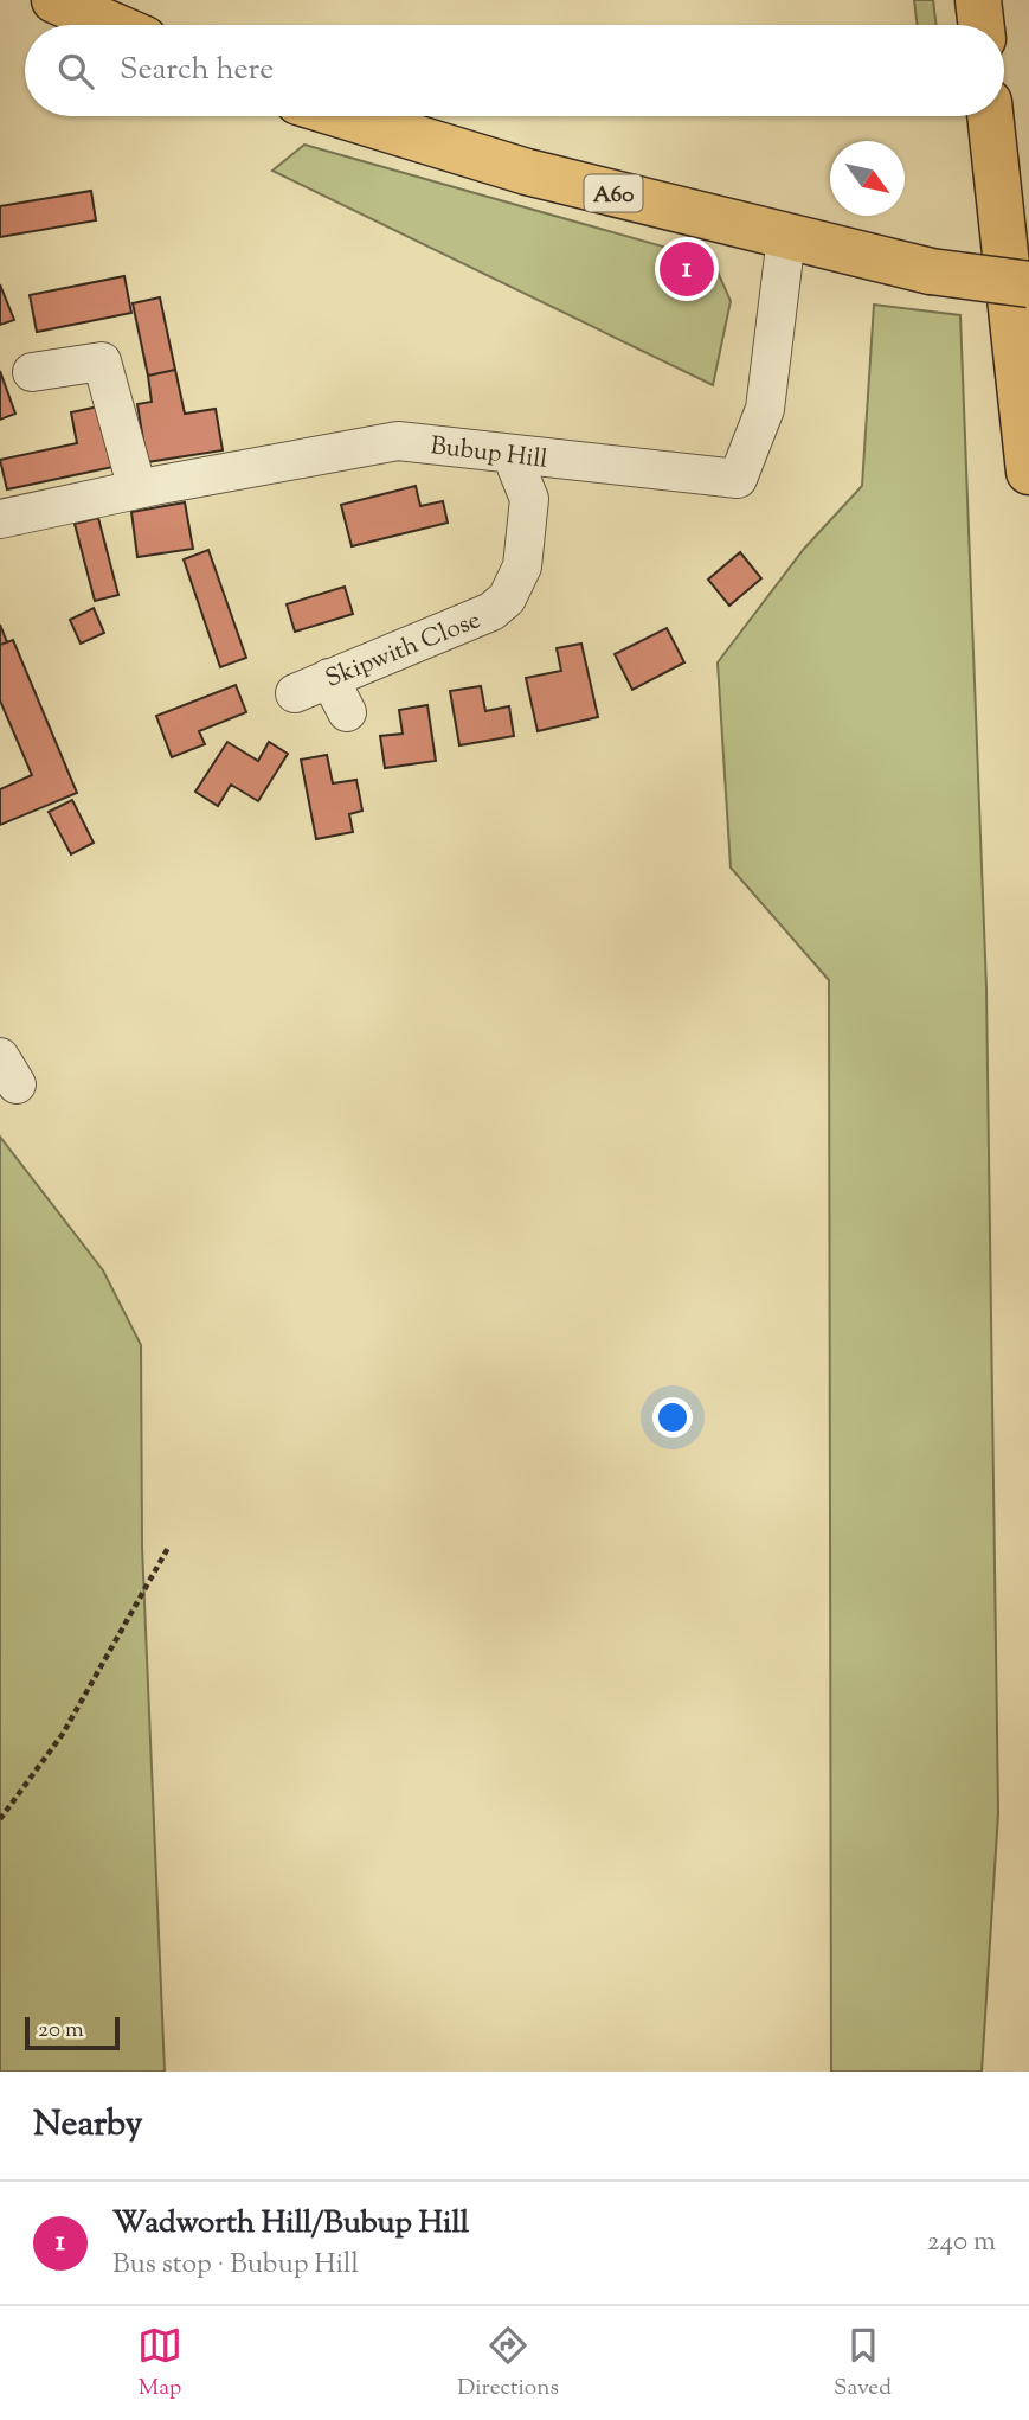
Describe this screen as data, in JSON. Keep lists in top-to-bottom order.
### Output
{
  "streets": {
    "main road": ["A60"],
    "street": ["Bubup Hill", "Skipwith Close"]
  },
  "crossings": [
    ["A60", "Bubup Hill"],
    ["Bubup Hill", "Skipwith Close"]
  ],
  "scale_bar": "20 m",
  "north": "bottom right",
  "page": {
    "search": "Search here",
    "pins": "1",
    "scale": "20 m",
    "heading": "Nearby",
    "list": [
      {
        "mark": "1",
        "name": "Wadworth Hill/Bubup Hill",
        "note": "Bus stop · Bubup Hill",
        "value": "240 m"
      }
    ],
    "nav": ["Map", "Directions", "Saved"]
  }
}
